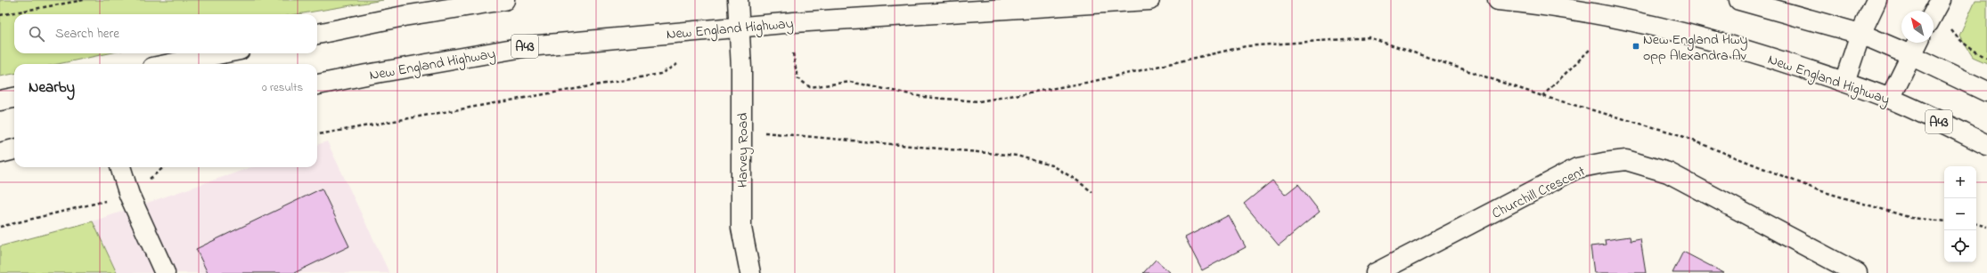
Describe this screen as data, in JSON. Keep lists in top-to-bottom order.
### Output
{
  "streets": {
    "main road": [
      "New England Highway",
      "A43",
      "Harvey Road",
      "Churchill Crescent"
    ]
  },
  "crossings": [
    ["New England Highway", "Harvey Road"]
  ],
  "places": {
    "transit": ["New England Hwy opp Alexandra Av"]
  },
  "north": "top left",
  "page": {
    "search": "Search here",
    "heading": ["Nearby", "0 results"],
    "map_buttons": ["+", "−"]
  }
}
